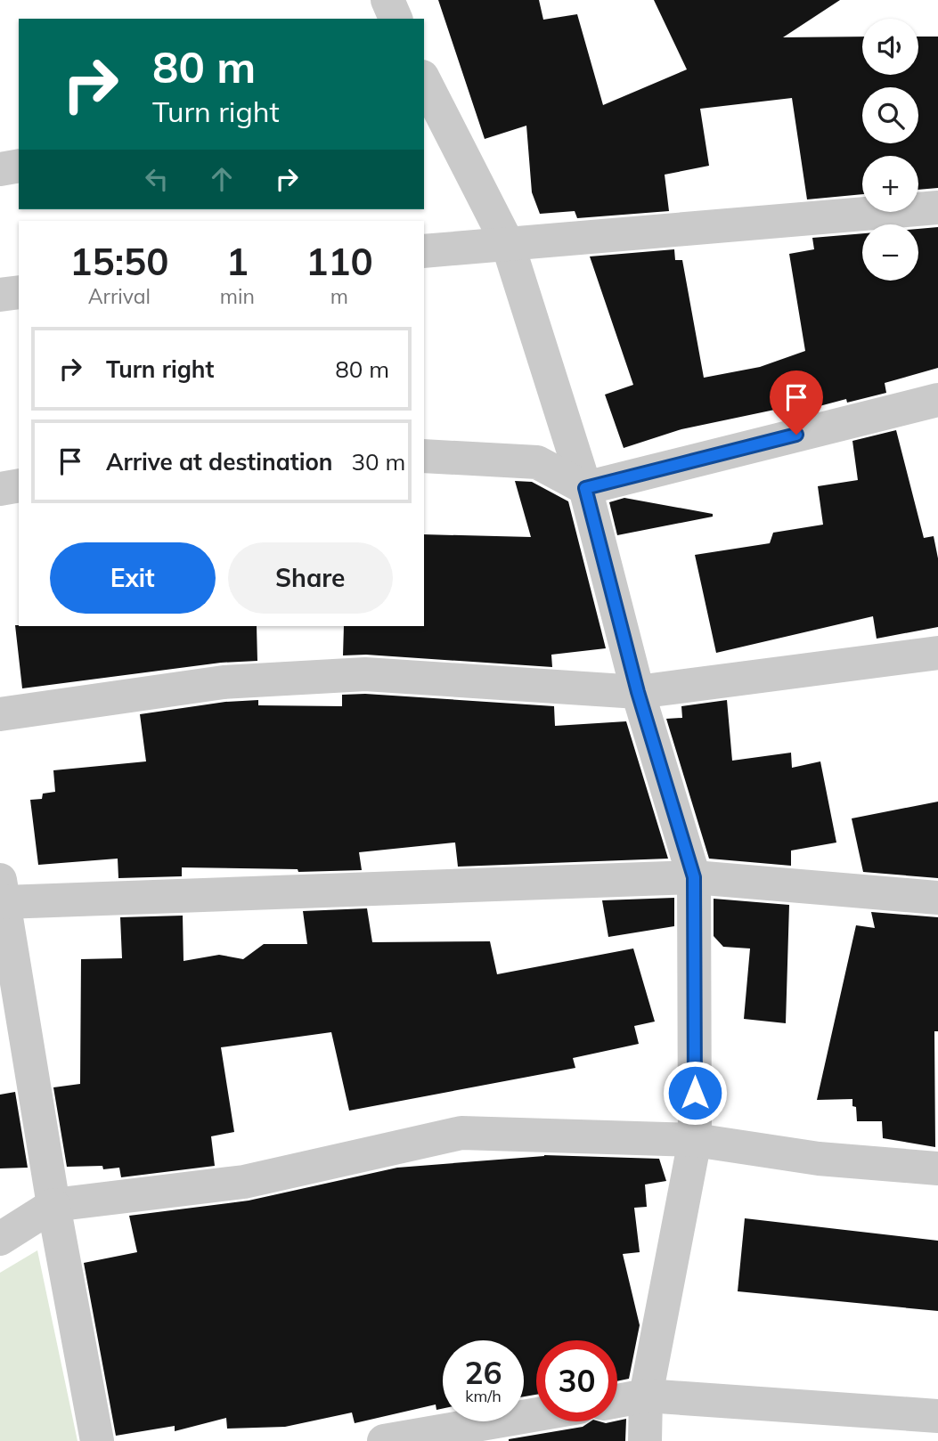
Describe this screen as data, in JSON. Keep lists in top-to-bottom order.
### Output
{
  "page": {
    "map_buttons": ["+", "−"],
    "turn": ["80 m", "Turn right"],
    "eta": [
      "15:50",
      "Arrival",
      "1",
      "min",
      "110",
      "m"
    ],
    "list": [
      {
        "name": "Turn right",
        "value": "80 m"
      },
      {
        "name": "Arrive at destination",
        "value": "30 m"
      }
    ],
    "buttons": ["Exit", "Share"],
    "speed": "26 km/h",
    "limit": "30"
  }
}
